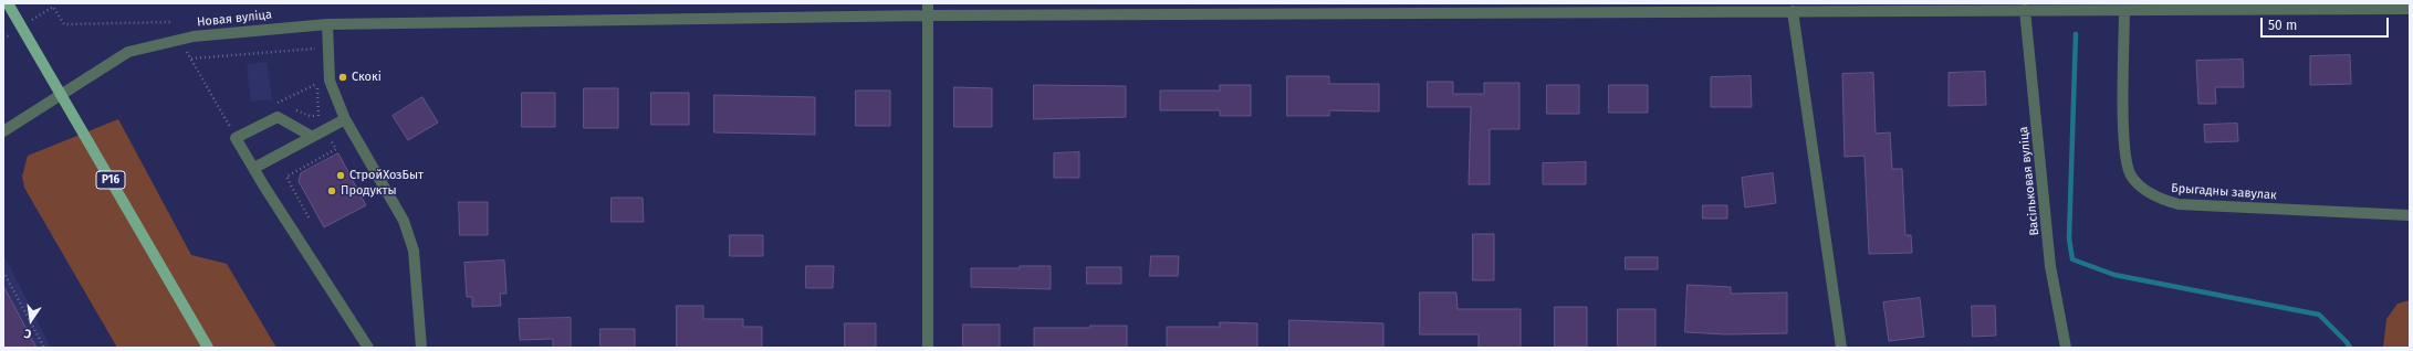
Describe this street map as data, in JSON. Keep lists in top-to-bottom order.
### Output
{
  "streets": {
    "main road": ["Р16"],
    "street": ["Новая вуліца", "Васільковая вуліца", "Брыгадны завулак"]
  },
  "crossings": [
    ["Новая вуліца", "Р16"],
    ["Новая вуліца", "Васільковая вуліца"],
    ["Новая вуліца", "Брыгадны завулак"]
  ],
  "places": ["Скокі", "СтройХозБыт", "Продукты"],
  "scale_bar": "50 m",
  "north": "bottom"
}
